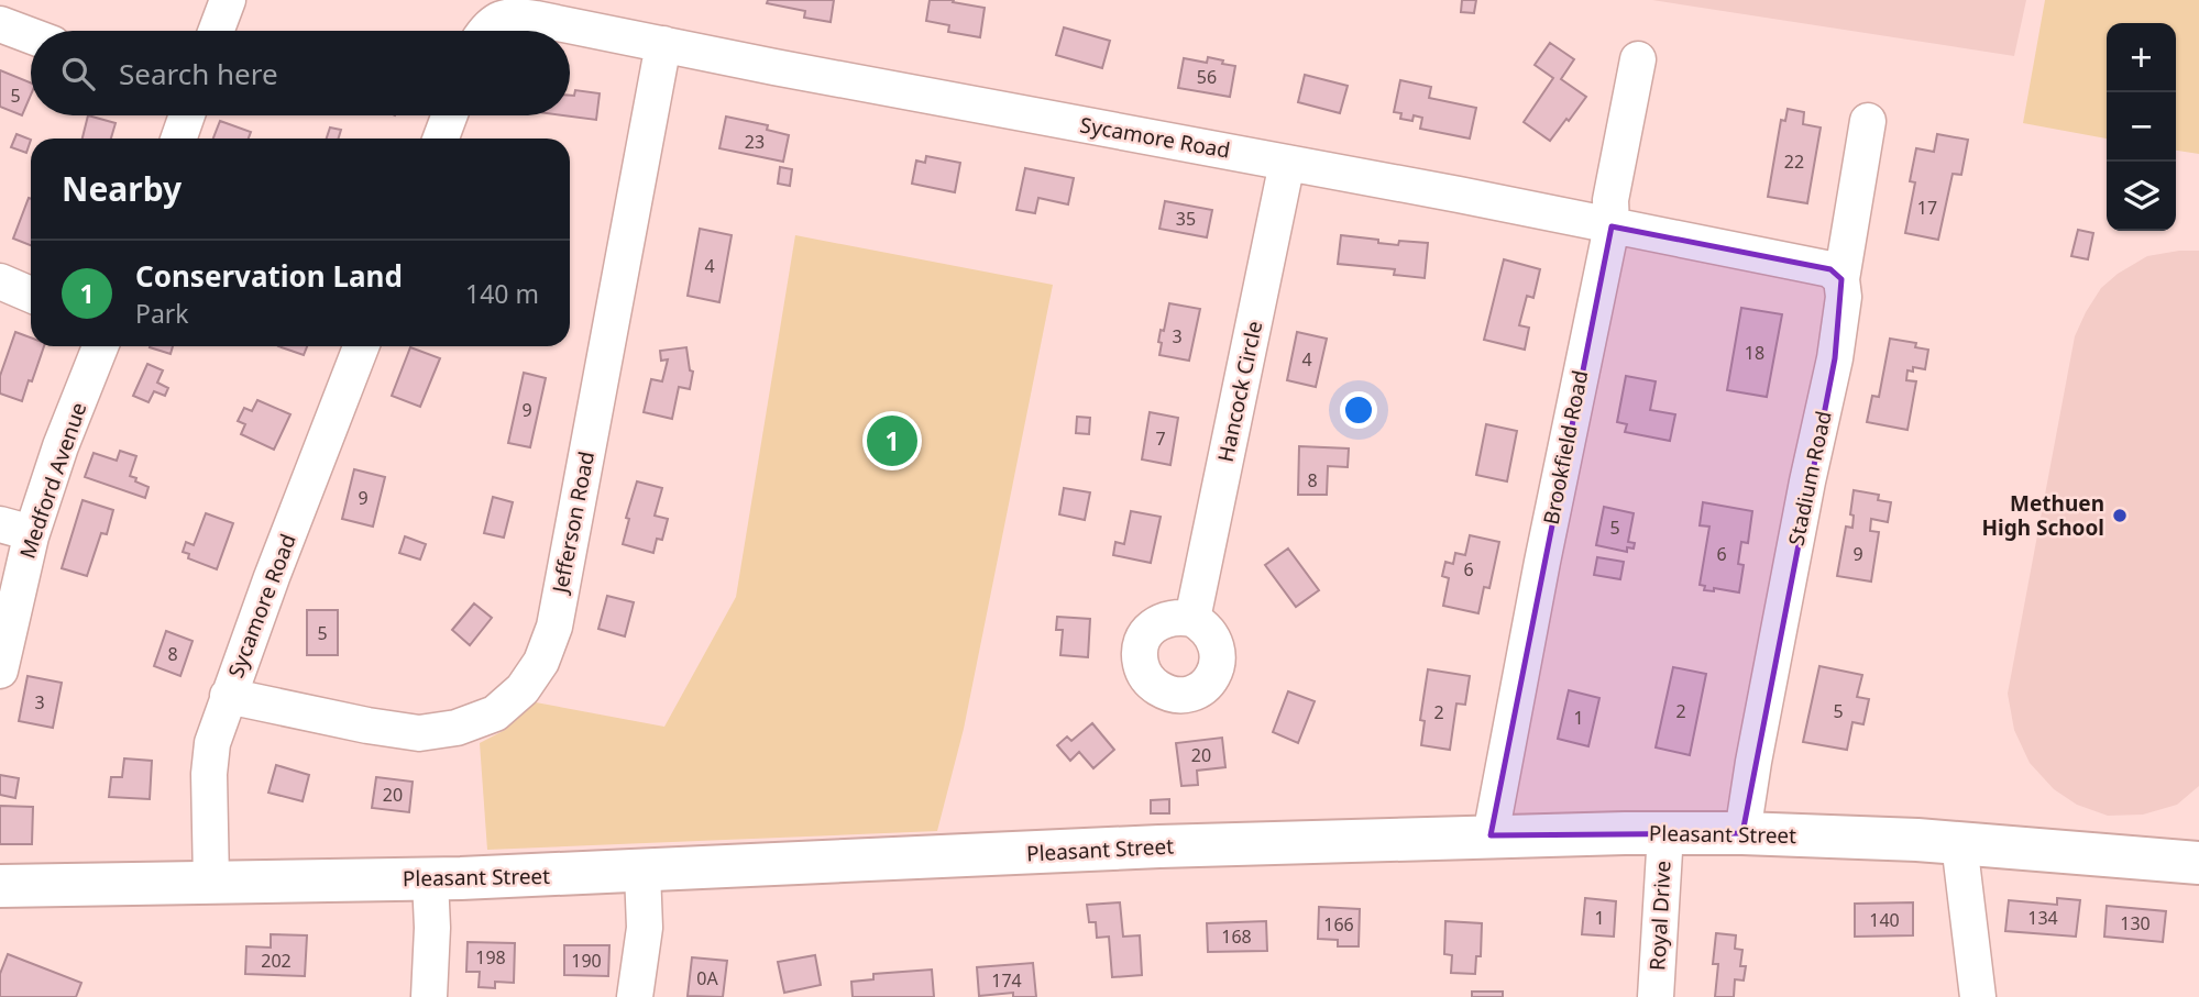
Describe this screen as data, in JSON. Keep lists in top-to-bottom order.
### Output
{
  "streets": {
    "main road": ["Pleasant Street"],
    "street": [
      "Sycamore Road",
      "Hancock Circle",
      "Brookfield Road",
      "Stadium Road",
      "Medford Avenue",
      "Jefferson Road",
      "Royal Drive"
    ]
  },
  "crossings": [
    ["Sycamore Road", "Hancock Circle"],
    ["Sycamore Road", "Brookfield Road"],
    ["Sycamore Road", "Stadium Road"],
    ["Sycamore Road", "Jefferson Road"],
    ["Sycamore Road", "Pleasant Street"],
    ["Brookfield Road", "Pleasant Street"],
    ["Stadium Road", "Pleasant Street"],
    ["Pleasant Street", "Royal Drive"]
  ],
  "places": ["Methuen High School"],
  "house_numbers": [
    "56",
    "5",
    "23",
    "22",
    "17",
    "35",
    "4",
    "3",
    "18",
    "4",
    "9",
    "7",
    "8",
    "9",
    "5",
    "6",
    "9",
    "6",
    "5",
    "8",
    "3",
    "2",
    "5",
    "2",
    "1",
    "20",
    "20",
    "1",
    "134",
    "140",
    "130",
    "166",
    "168",
    "198",
    "202",
    "190",
    "0A",
    "174"
  ],
  "page": {
    "map_buttons": ["+", "−"],
    "search": "Search here",
    "heading": "Nearby",
    "list": [
      {
        "mark": "1",
        "name": "Conservation Land",
        "note": "Park",
        "value": "140 m"
      }
    ],
    "pins": "1"
  }
}
